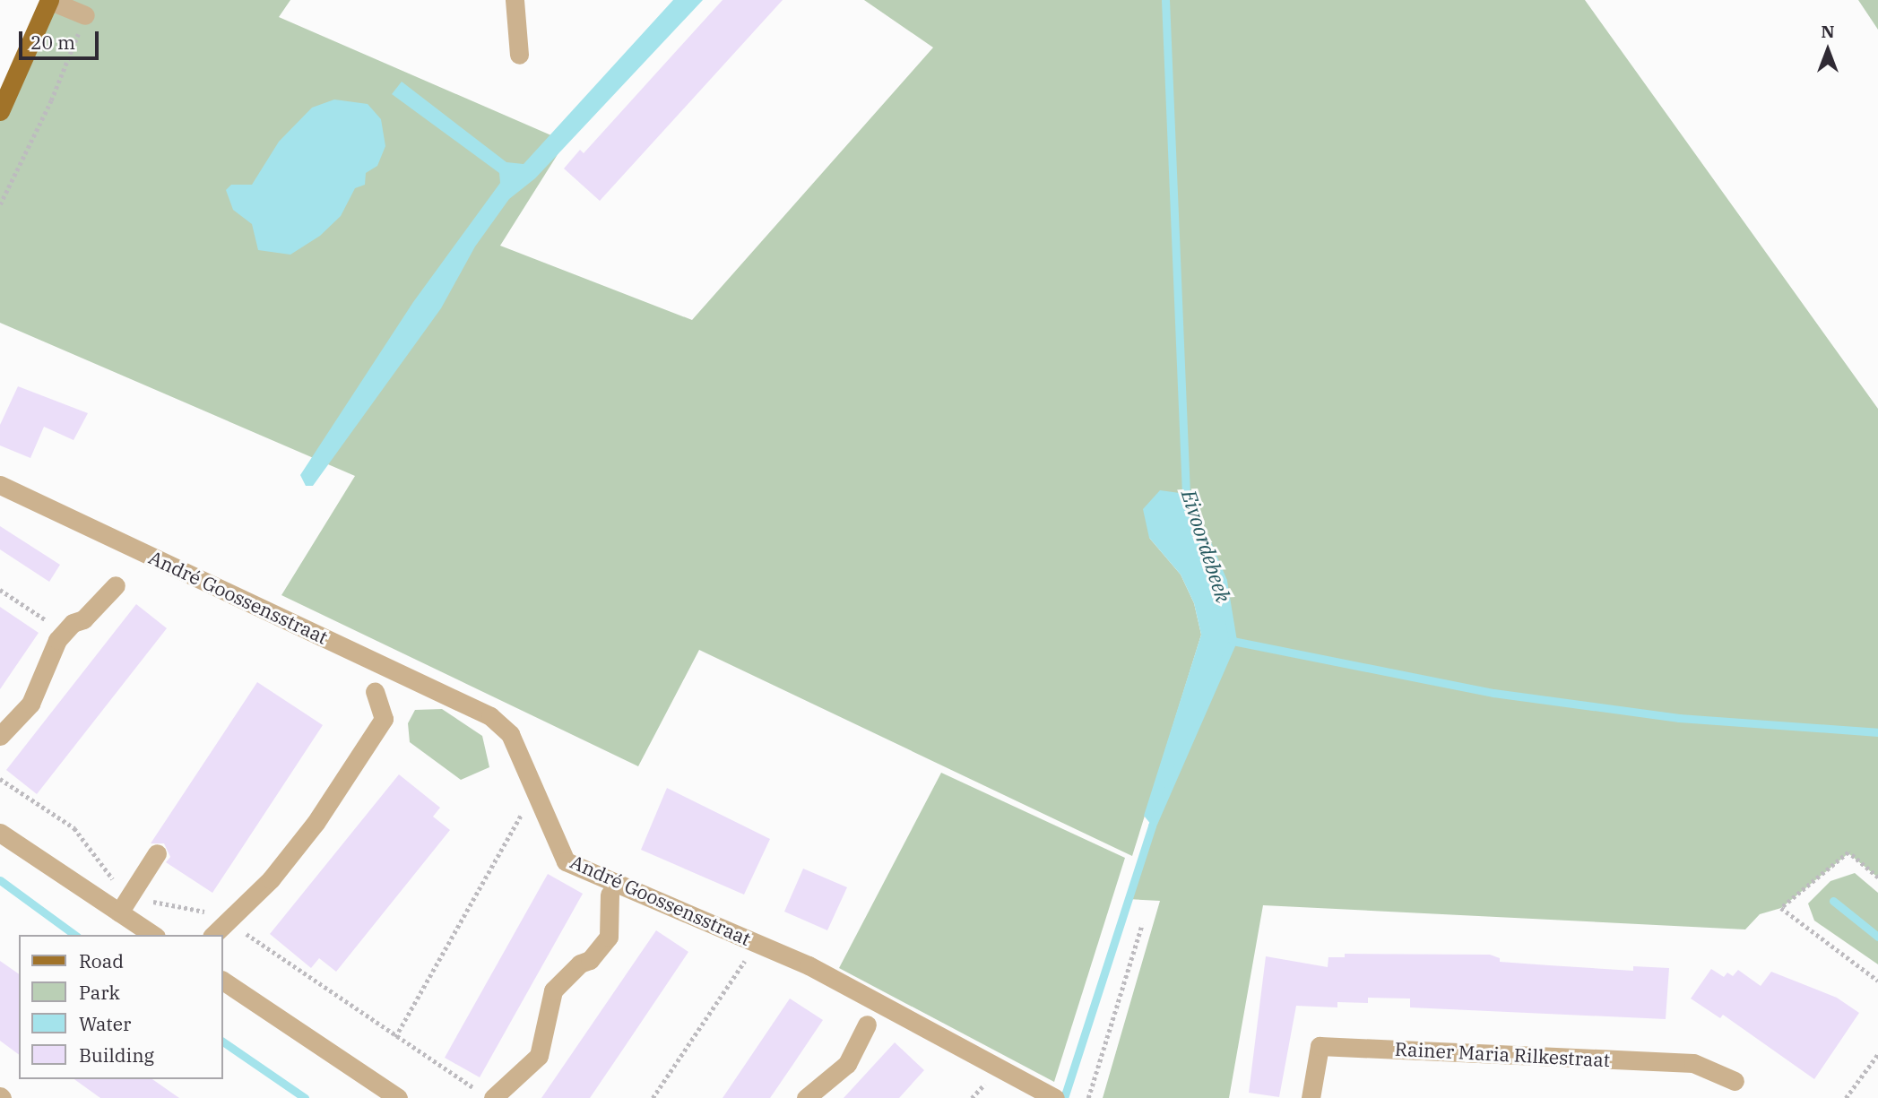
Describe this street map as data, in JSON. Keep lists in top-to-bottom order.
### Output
{
  "streets": {
    "street": ["André Goossensstraat", "Rainer Maria Rilkestraat"]
  },
  "water": ["Eivoordebeek"],
  "legend": [
    "Road",
    "Park",
    "Water",
    "Building"
  ],
  "scale_bar": "20 m",
  "north": "top"
}
